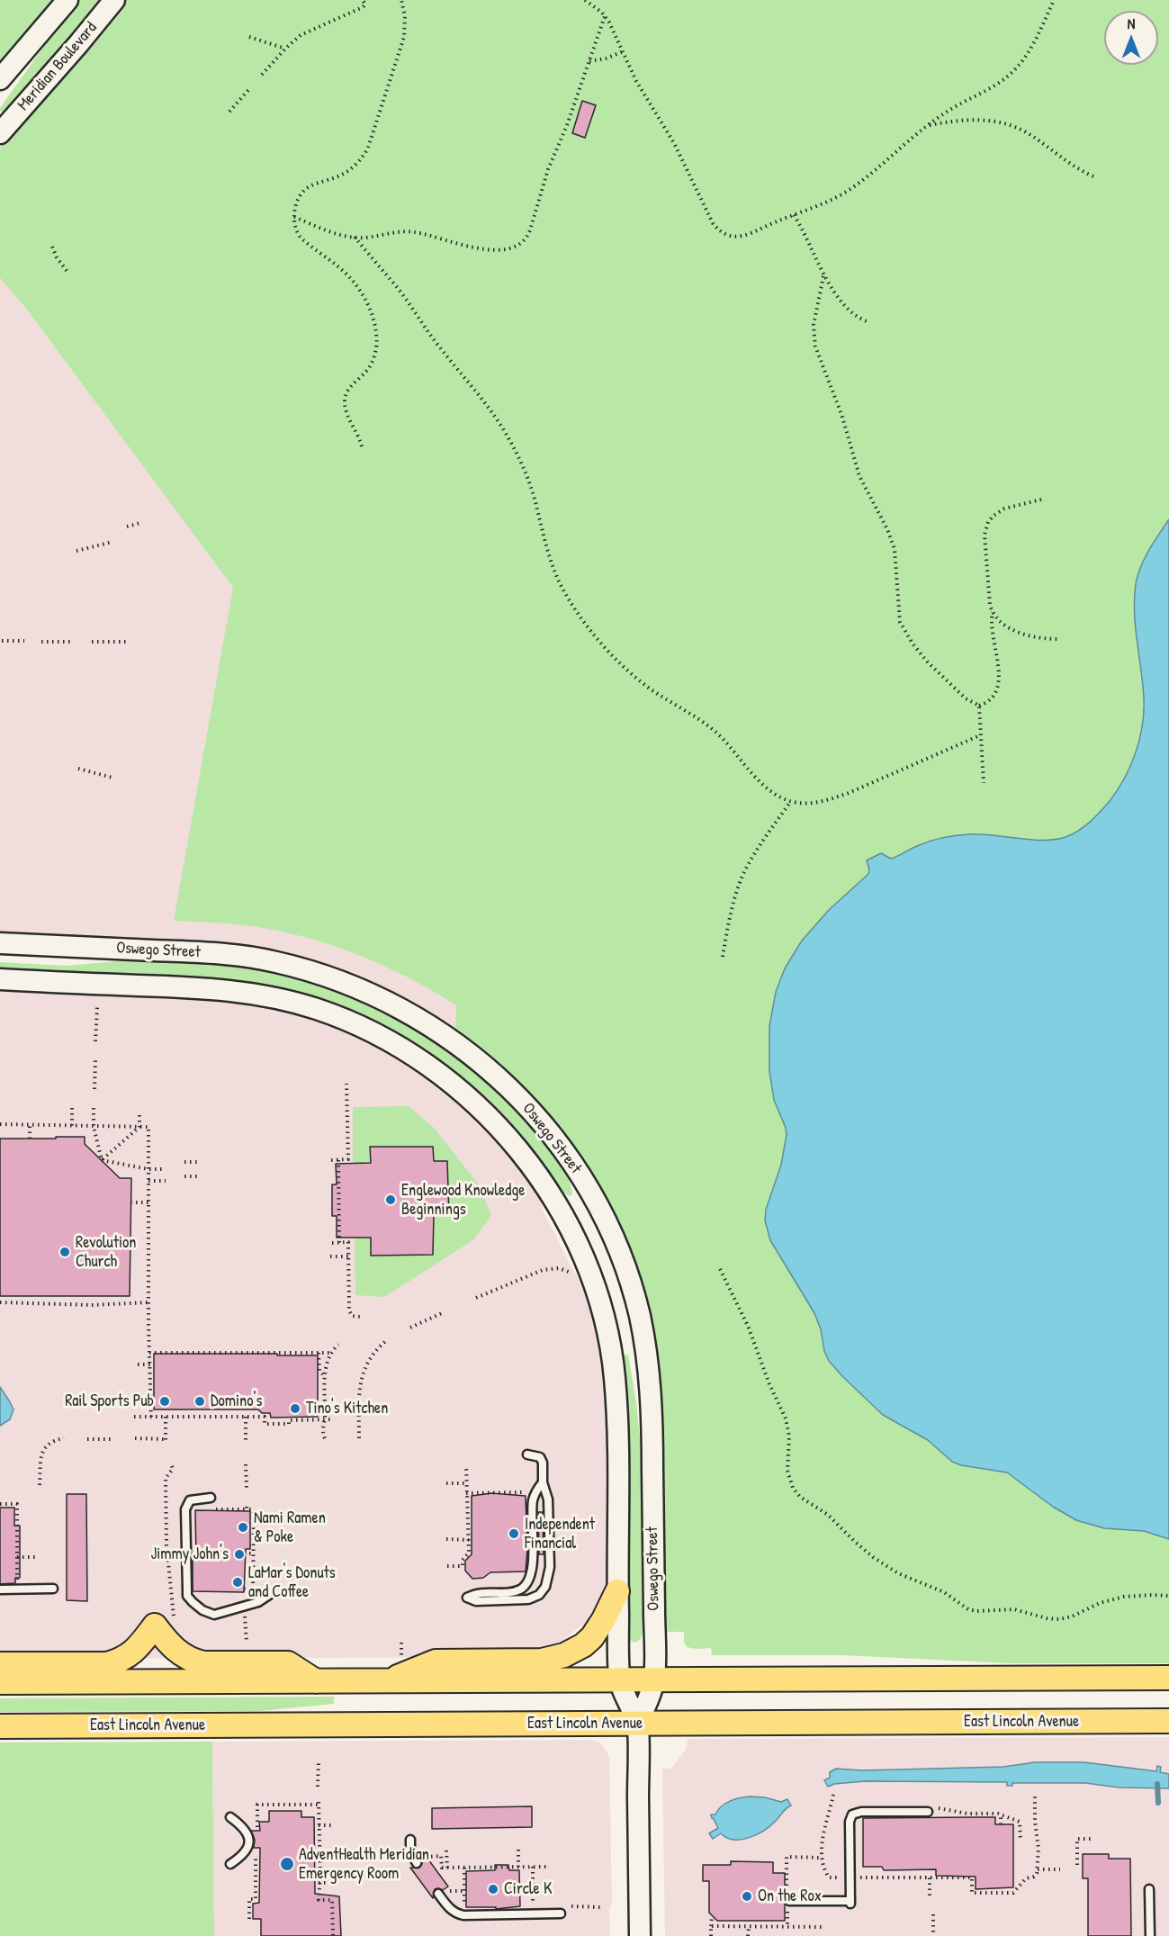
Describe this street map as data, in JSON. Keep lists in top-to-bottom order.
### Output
{
  "streets": {
    "main road": ["Meridian Boulevard", "Oswego Street", "East Lincoln Avenue"]
  },
  "crossings": [
    ["Oswego Street", "East Lincoln Avenue"]
  ],
  "places": [
    "Englewood Knowledge Beginnings",
    "Revolution Church",
    "Rail Sports Pub",
    "Domino's",
    "Tino's Kitchen",
    "Nami Ramen & Poke",
    "Independent Financial",
    "Jimmy John's",
    "LaMar's Donuts and Coffee",
    "AdventHealth Meridian Emergency Room",
    "Circle K",
    "On the Rox"
  ],
  "north": "top"
}
